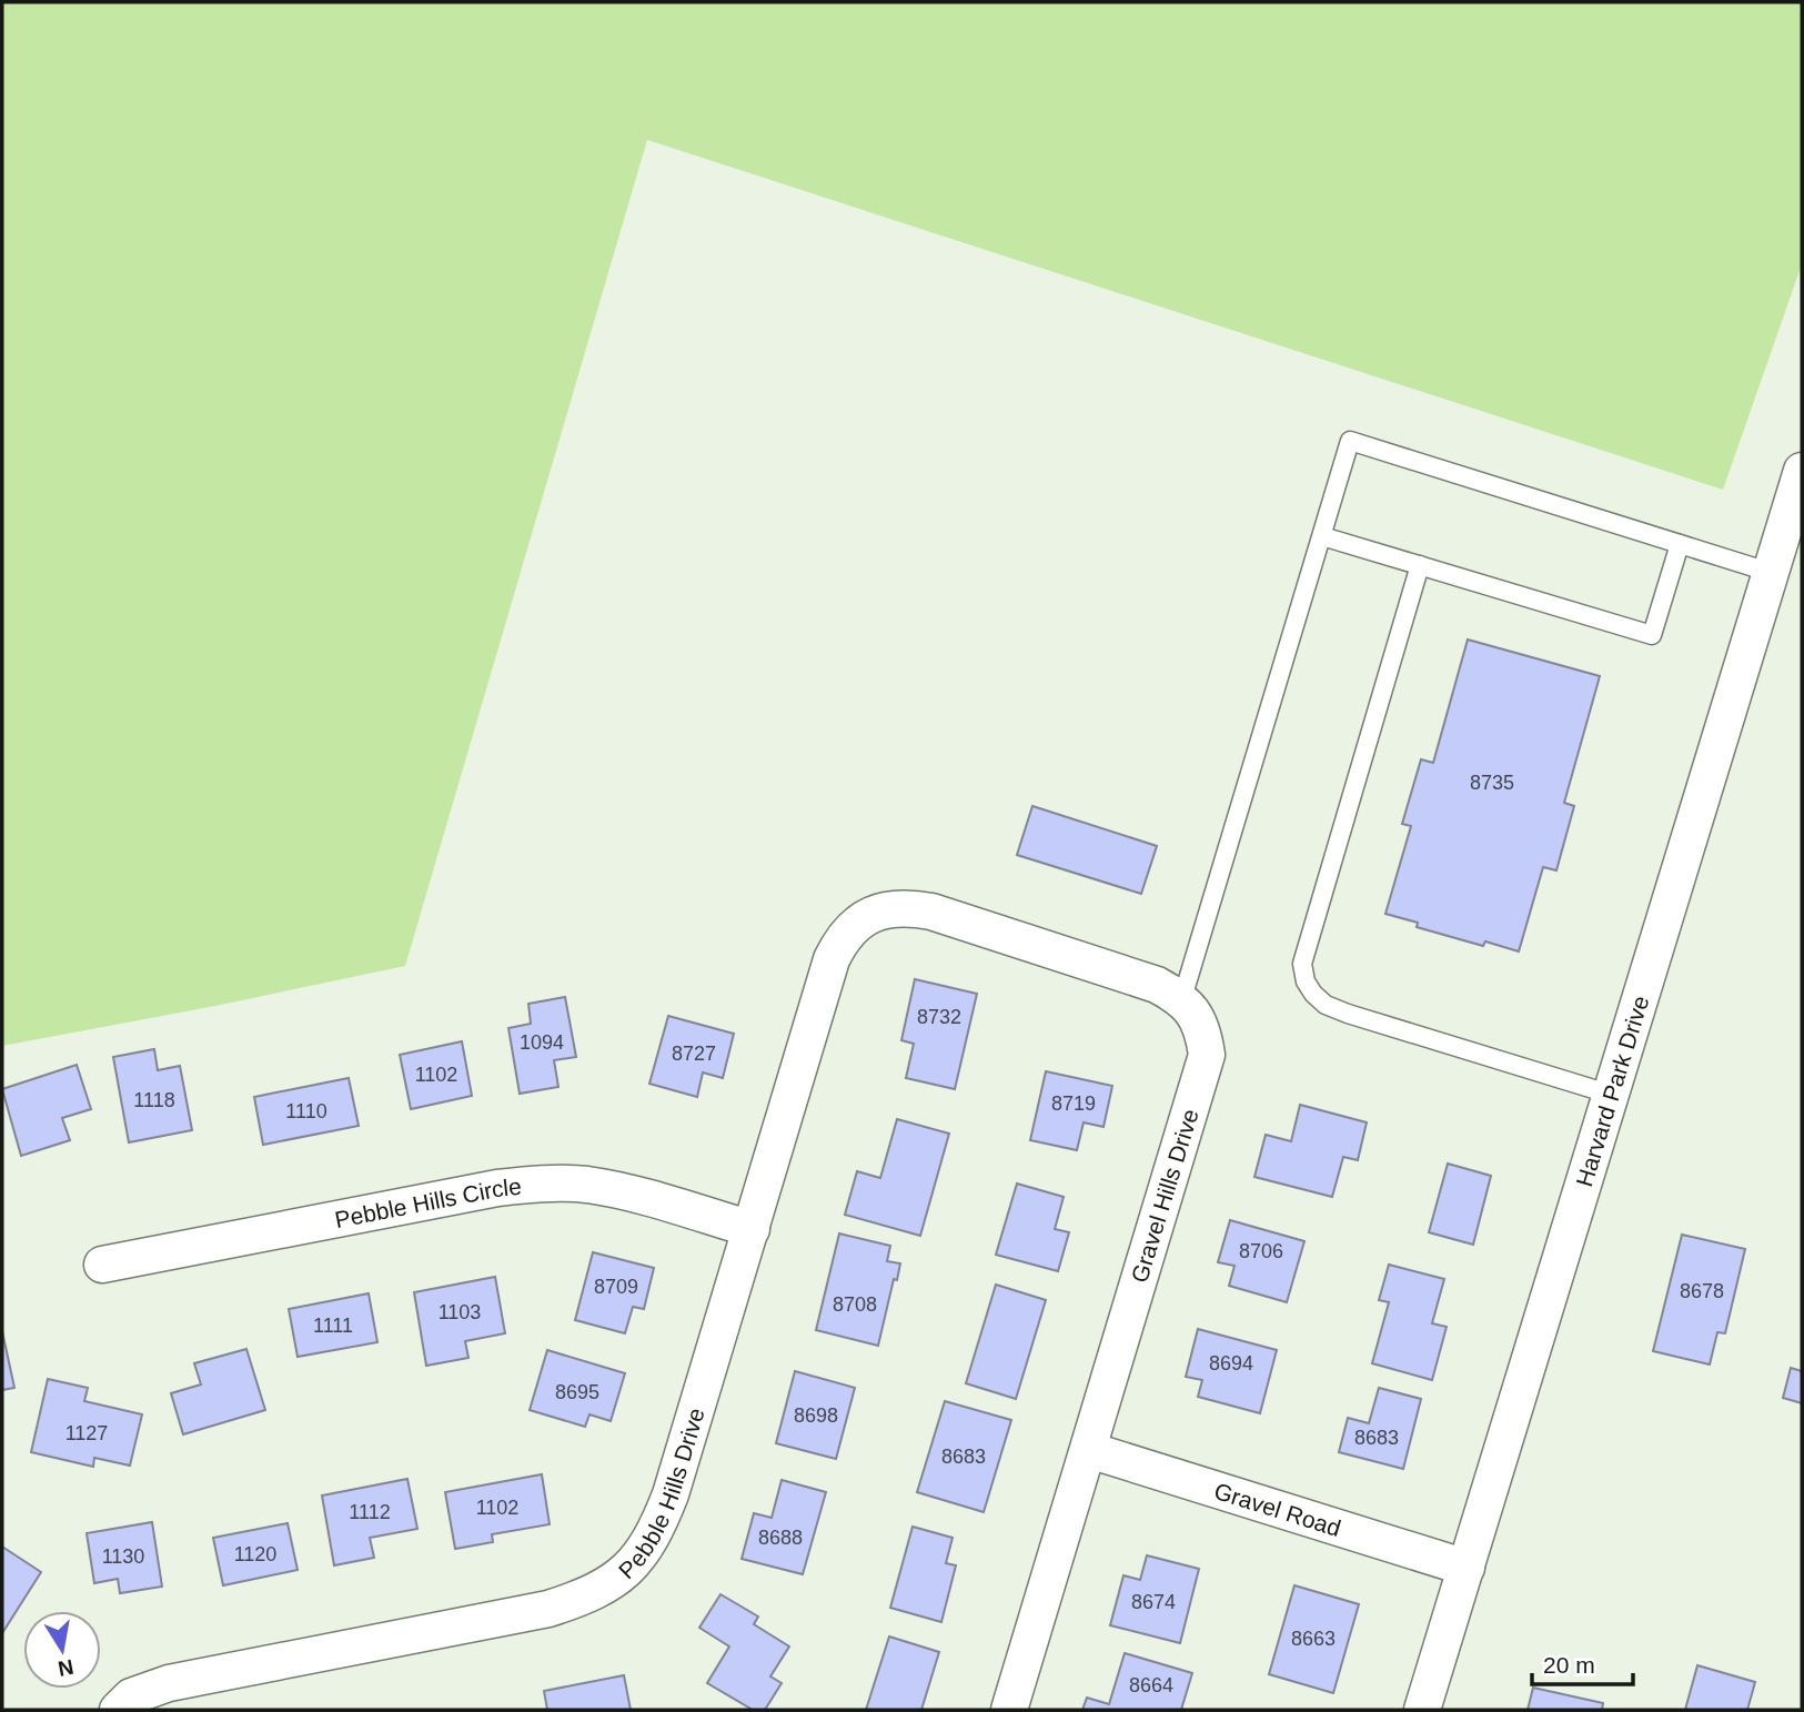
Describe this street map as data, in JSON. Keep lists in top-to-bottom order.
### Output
{
  "streets": {
    "street": [
      "Harvard Park Drive",
      "Gravel Hills Drive",
      "Pebble Hills Circle",
      "Pebble Hills Drive",
      "Gravel Road"
    ]
  },
  "crossings": [
    ["Harvard Park Drive", "Gravel Road"],
    ["Gravel Hills Drive", "Pebble Hills Drive"],
    ["Gravel Hills Drive", "Gravel Road"],
    ["Pebble Hills Circle", "Pebble Hills Drive"]
  ],
  "house_numbers": [
    "8735",
    "8732",
    "1094",
    "8727",
    "1102",
    "1118",
    "8719",
    "1110",
    "8706",
    "8709",
    "8678",
    "8708",
    "1103",
    "1111",
    "8694",
    "8695",
    "8698",
    "1127",
    "8683",
    "8683",
    "1102",
    "1112",
    "8688",
    "1120",
    "1130",
    "8674",
    "8663",
    "8664"
  ],
  "scale_bar": "20 m",
  "north": "bottom"
}
